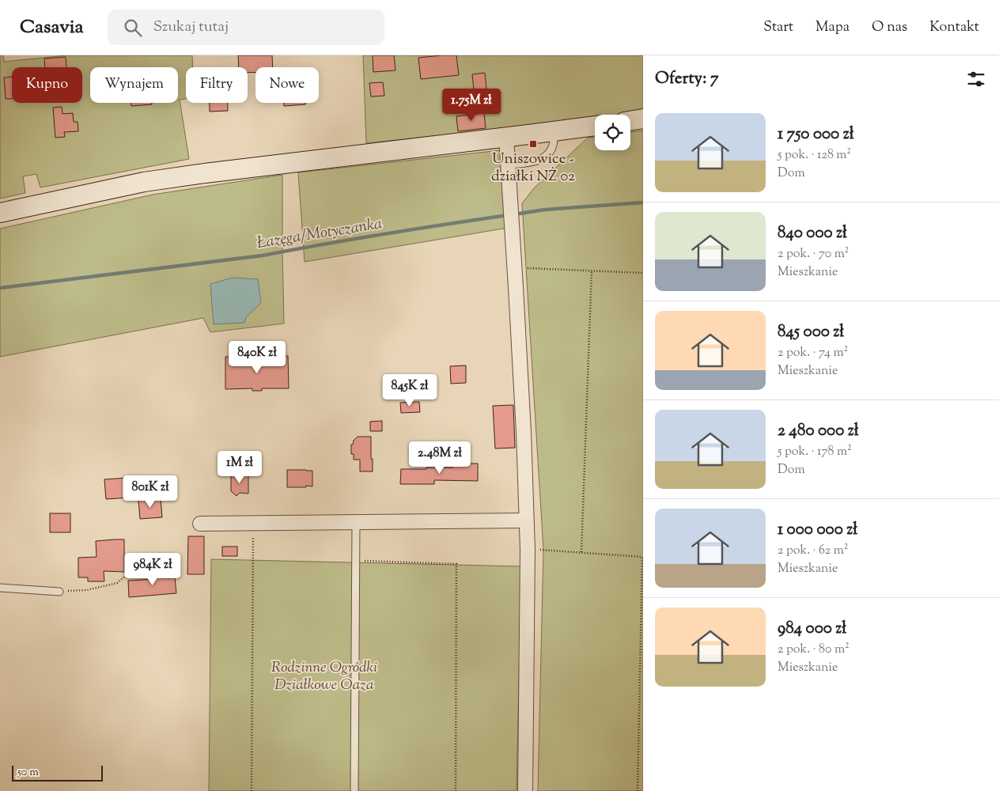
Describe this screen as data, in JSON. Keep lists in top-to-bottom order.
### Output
{
  "water": ["Łazęga/Motyczanka"],
  "parks": ["Rodzinne Ogródki Działkowe Oaza"],
  "places": {
    "transit": ["Uniszowice - działki NŻ 02"]
  },
  "scale_bar": "50 m",
  "page": {
    "header": "Casavia",
    "search": "Szukaj tutaj",
    "nav": [
      "Start",
      "Mapa",
      "O nas",
      "Kontakt"
    ],
    "heading": "Oferty: 7",
    "chip": [
      "Kupno",
      "Wynajem",
      "Filtry",
      "Nowe"
    ],
    "price": [
      "1.75M zł",
      "840K zł",
      "845K zł",
      "2.48M zł",
      "1M zł",
      "801K zł",
      "984K zł"
    ],
    "list": [
      {
        "name": "1 750 000 zł",
        "note": "5 pok. · 128 m² · Dom"
      },
      {
        "name": "840 000 zł",
        "note": "2 pok. · 70 m² · Mieszkanie"
      },
      {
        "name": "845 000 zł",
        "note": "2 pok. · 74 m² · Mieszkanie"
      },
      {
        "name": "2 480 000 zł",
        "note": "5 pok. · 178 m² · Dom"
      },
      {
        "name": "1 000 000 zł",
        "note": "2 pok. · 62 m² · Mieszkanie"
      },
      {
        "name": "984 000 zł",
        "note": "2 pok. · 80 m² · Mieszkanie"
      }
    ],
    "scale": "50 m"
  }
}
